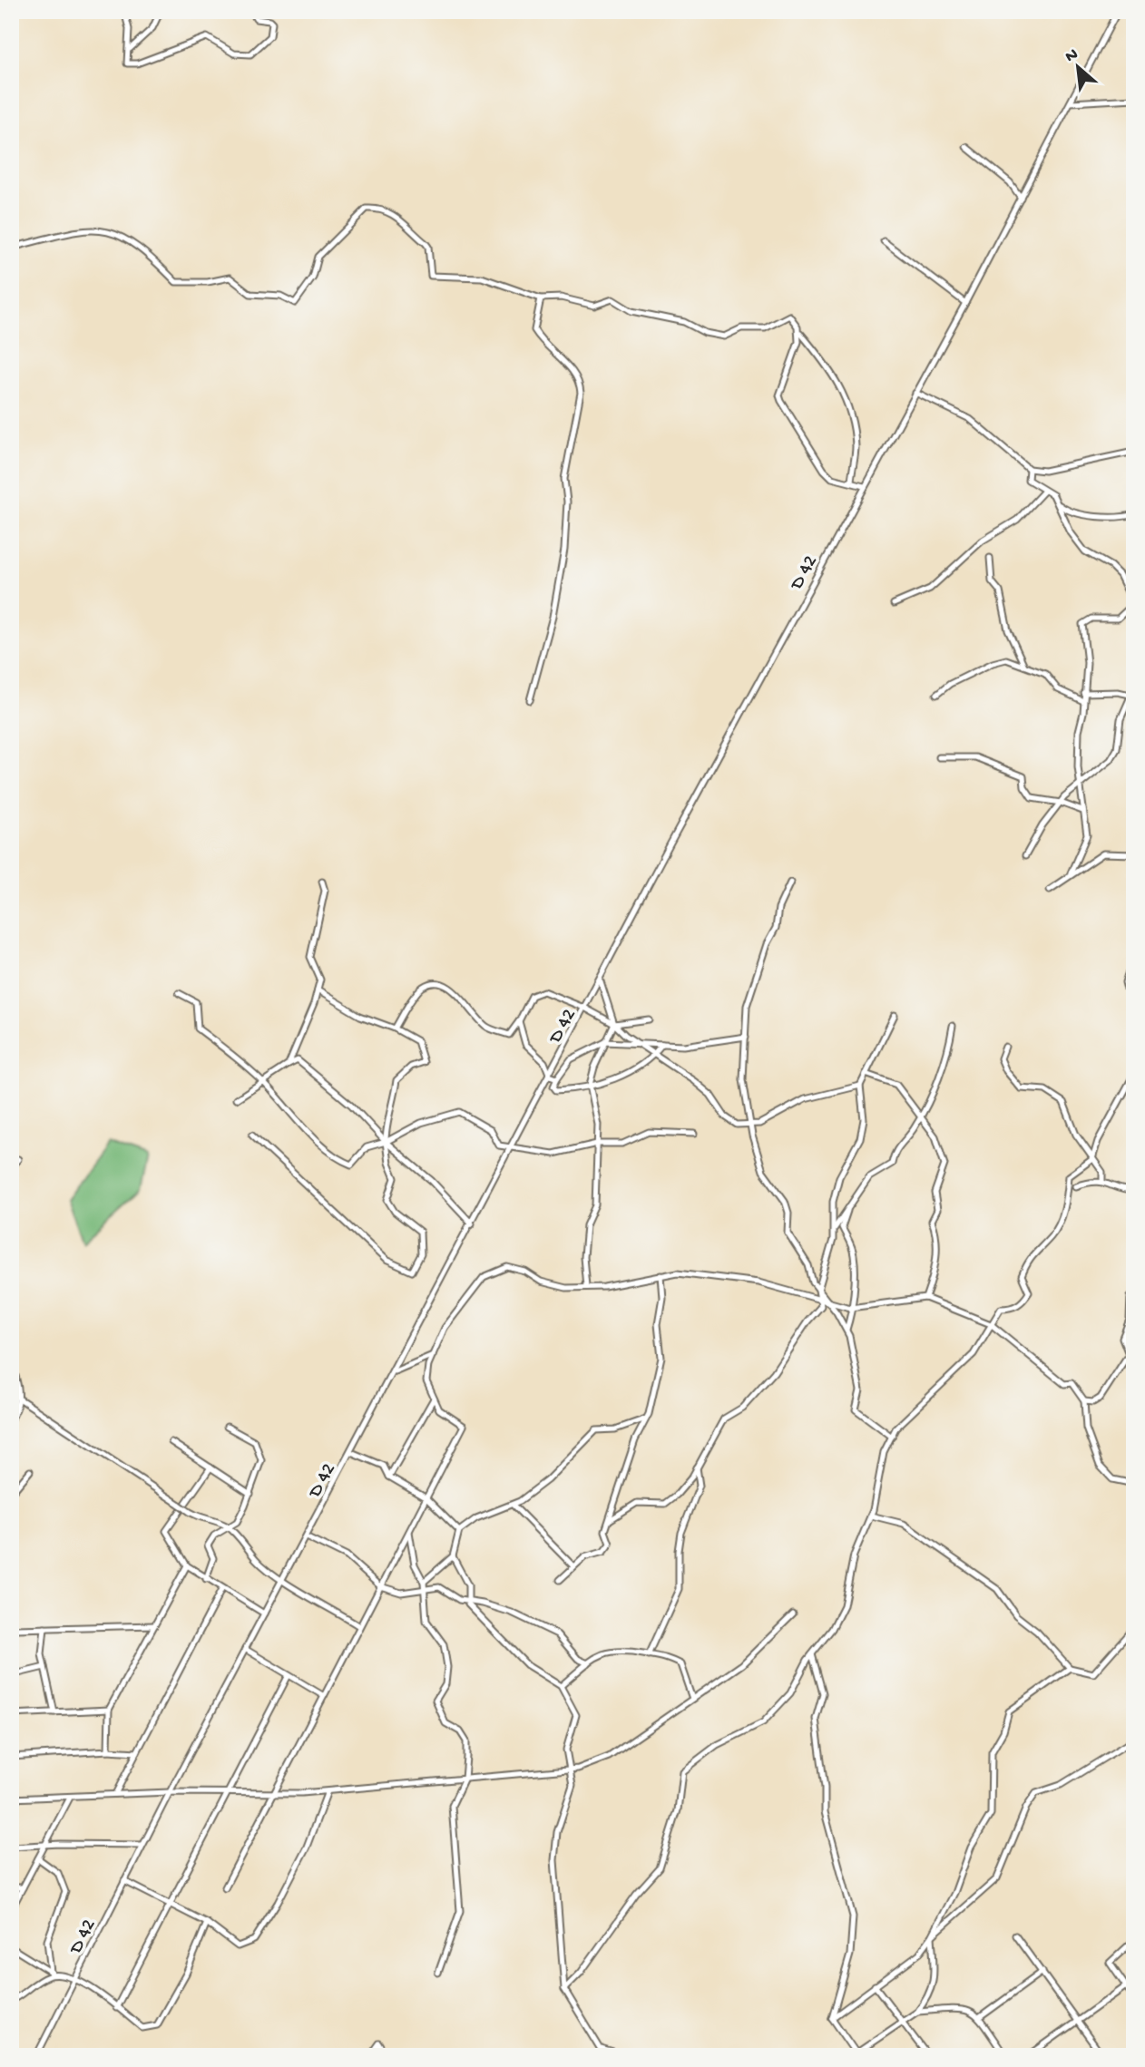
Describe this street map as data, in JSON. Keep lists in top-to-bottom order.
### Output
{
  "streets": {
    "street": ["D 42"]
  },
  "north": "top left"
}
